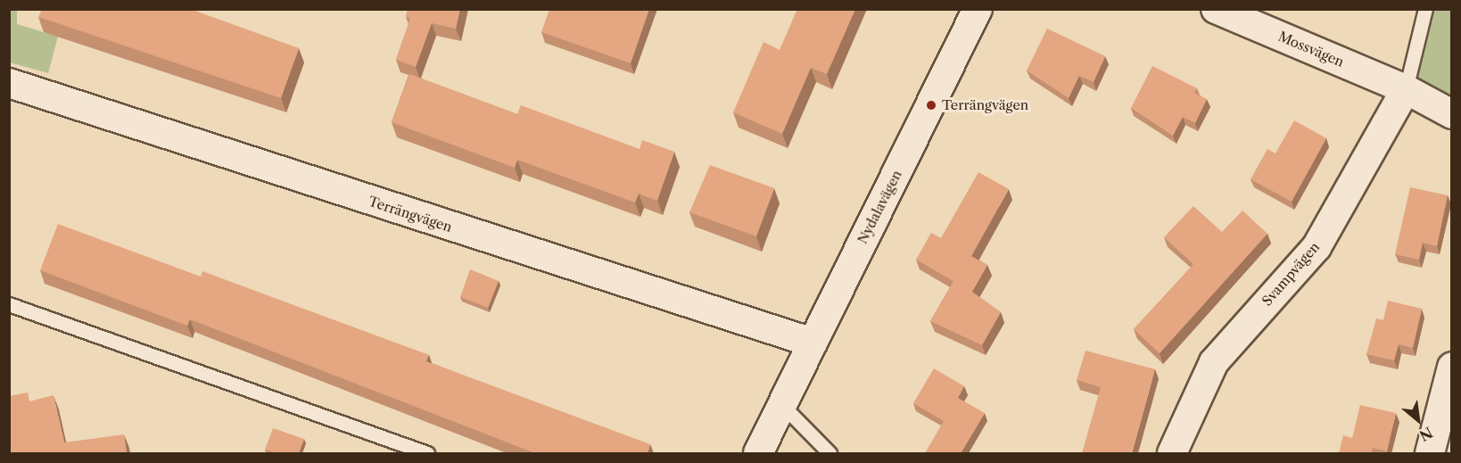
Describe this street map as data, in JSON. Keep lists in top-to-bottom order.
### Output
{
  "streets": {
    "street": [
      "Mossvägen",
      "Nydalavägen",
      "Terrängvägen",
      "Svampvägen"
    ]
  },
  "crossings": [
    ["Mossvägen", "Svampvägen"],
    ["Nydalavägen", "Terrängvägen"]
  ],
  "places": ["Terrängvägen"],
  "north": "bottom right"
}
